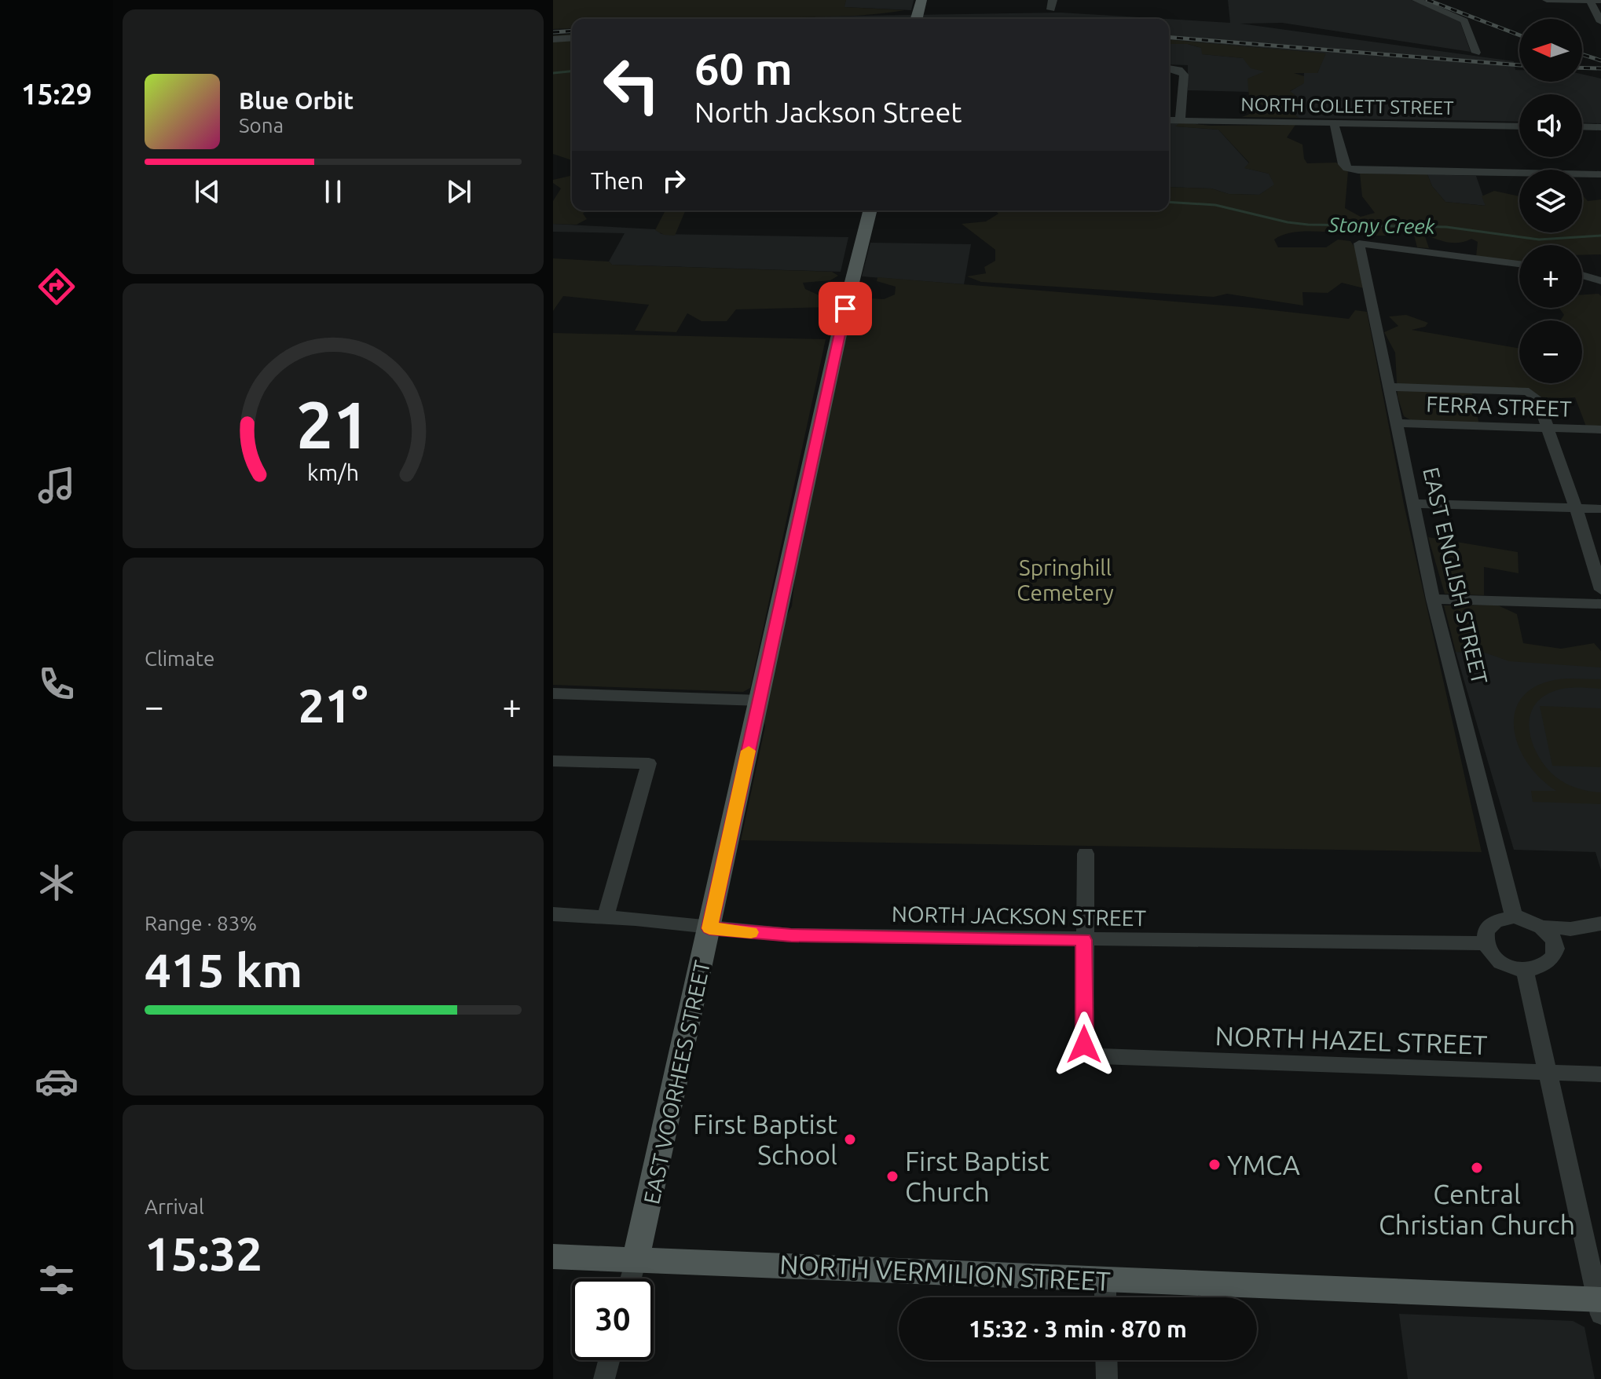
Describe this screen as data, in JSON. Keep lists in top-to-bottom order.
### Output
{
  "streets": {
    "main road": ["EAST VOORHEES STREET", "NORTH VERMILION STREET"],
    "street": [
      "NORTH COLLETT STREET",
      "FERRA STREET",
      "EAST ENGLISH STREET",
      "NORTH JACKSON STREET",
      "NORTH HAZEL STREET"
    ]
  },
  "crossings": [
    ["FERRA STREET", "EAST ENGLISH STREET"],
    ["EAST ENGLISH STREET", "NORTH JACKSON STREET"],
    ["NORTH JACKSON STREET", "NORTH HAZEL STREET"],
    ["NORTH JACKSON STREET", "EAST VOORHEES STREET"],
    ["EAST VOORHEES STREET", "NORTH VERMILION STREET"]
  ],
  "water": ["Stony Creek"],
  "parks": ["Springhill Cemetery"],
  "places": [
    "First Baptist School",
    "YMCA",
    "Central Christian Church",
    "First Baptist Church"
  ],
  "north": "left",
  "page": {
    "tabs": "15:29",
    "map_buttons": ["+", "−"],
    "turn": ["60 m", "North Jackson Street"],
    "song": ["Blue Orbit", "Sona"],
    "then": "Then",
    "tile": [
      "Climate",
      ["Range · 83%", "415 km"],
      ["Arrival", "15:32"]
    ],
    "heat": ["−", "21°", "+"],
    "limit": "30",
    "trip": "15:32 · 3 min · 870 m",
    "gauge": ["21", "km/h"]
  }
}
